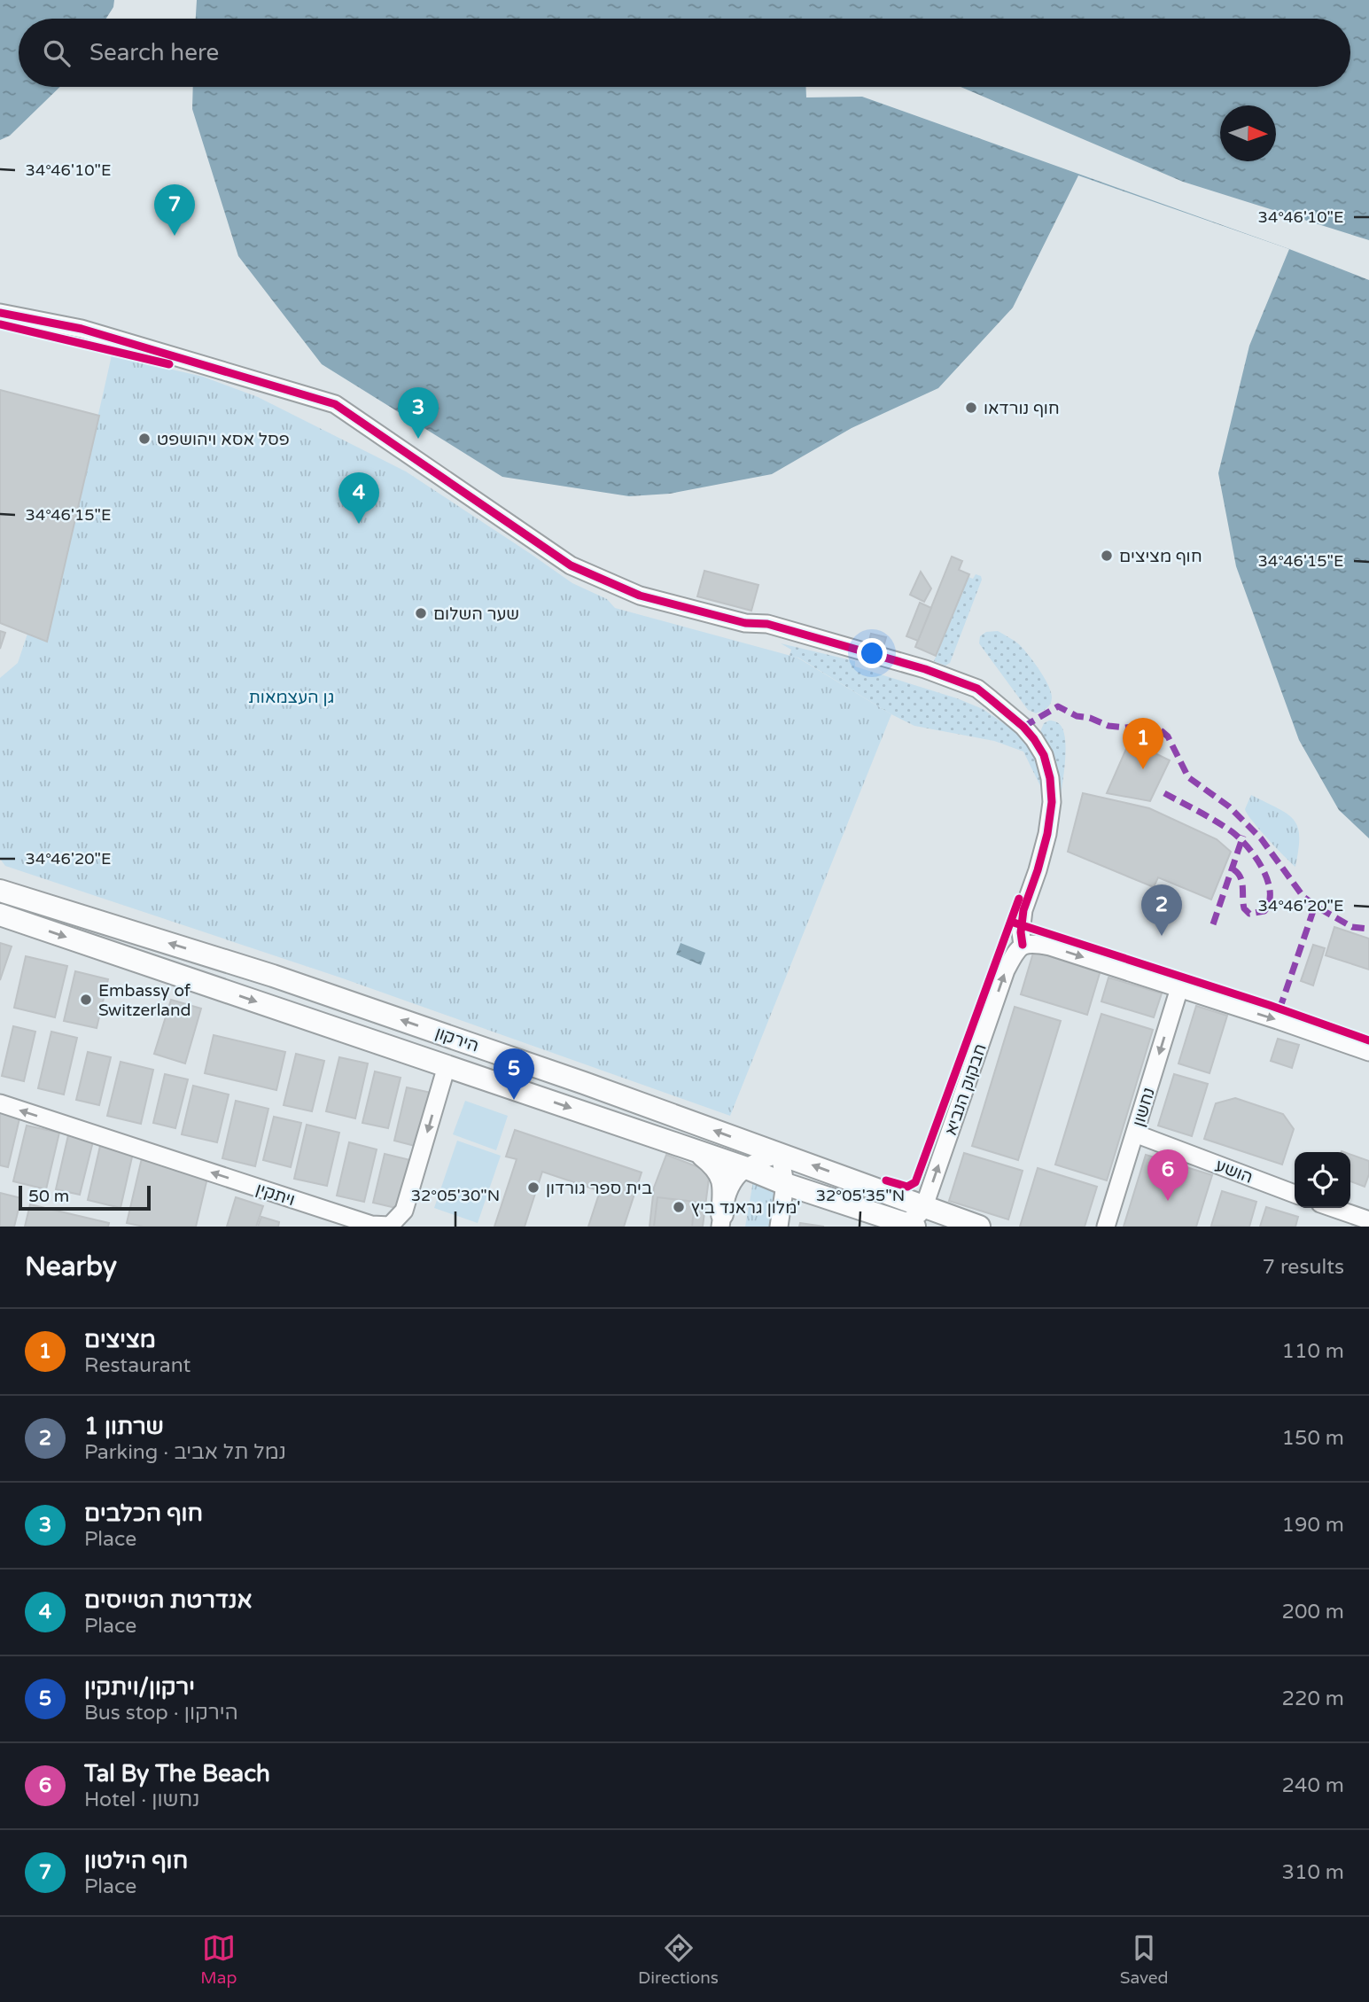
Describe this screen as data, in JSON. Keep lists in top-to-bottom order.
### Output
{
  "streets": {
    "main road": ["הירקון"],
    "street": [
      "חבקוק הנביא",
      "נחשון",
      "הושע",
      "ויתקין"
    ]
  },
  "crossings": [
    ["הירקון", "חבקוק הנביא"],
    ["הירקון", "ויתקין"],
    ["נחשון", "הושע"]
  ],
  "one_way": ["חבקוק הנביא", "נחשון"],
  "parks": ["גן העצמאות"],
  "places": [
    "חוף נורדאו",
    "פסל אסא ויהושפט",
    "חוף מציצים",
    "שער השלום",
    "Embassy of Switzerland",
    "בית ספר גורדון",
    "מלון גראנד ביץ'"
  ],
  "scale_bar": "50 m",
  "north": "right",
  "page": {
    "search": "Search here",
    "pins": [
      "7",
      "3",
      "4",
      "1",
      "2",
      "5",
      "6"
    ],
    "scale": "50 m",
    "heading": ["Nearby", "7 results"],
    "list": [
      {
        "mark": "1",
        "name": "מציצים",
        "note": "Restaurant",
        "value": "110 m"
      },
      {
        "mark": "2",
        "name": "שרתון 1",
        "note": "Parking · נמל תל אביב",
        "value": "150 m"
      },
      {
        "mark": "3",
        "name": "חוף הכלבים",
        "note": "Place",
        "value": "190 m"
      },
      {
        "mark": "4",
        "name": "אנדרטת הטייסים",
        "note": "Place",
        "value": "200 m"
      },
      {
        "mark": "5",
        "name": "ירקון/ויתקין",
        "note": "Bus stop · הירקון",
        "value": "220 m"
      },
      {
        "mark": "6",
        "name": "Tal By The Beach",
        "note": "Hotel · נחשון",
        "value": "240 m"
      },
      {
        "mark": "7",
        "name": "חוף הילטון",
        "note": "Place",
        "value": "310 m"
      }
    ],
    "nav": ["Map", "Directions", "Saved"]
  },
  "coordinates": [
    "34°46'10\"E",
    "34°46'15\"E",
    "34°46'20\"E",
    "32°05'30\"N",
    "32°05'35\"N"
  ]
}
